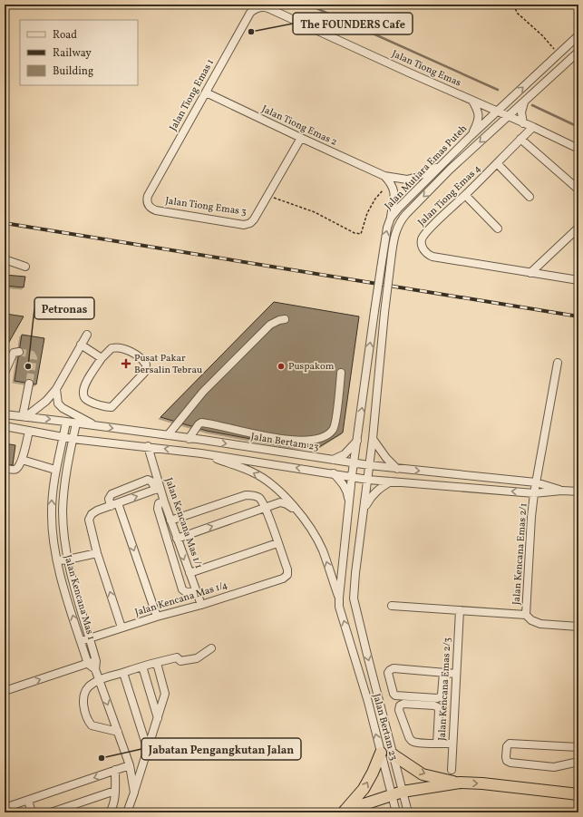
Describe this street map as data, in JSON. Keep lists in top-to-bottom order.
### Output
{
  "streets": {
    "street": [
      "Jalan Tiong Emas",
      "Jalan Tiong Emas 1",
      "Jalan Tiong Emas 2",
      "Jalan Mutiara Emas Puteh",
      "Jalan Tiong Emas 4",
      "Jalan Tiong Emas 3",
      "Jalan Bertam 23",
      "Jalan Kencana Mas 1/1",
      "Jalan Kencana Emas 2/1",
      "Jalan Kencana Mas 1",
      "Jalan Kencana Mas 1/4",
      "Jalan Kencana Emas 2/3"
    ]
  },
  "crossings": [
    ["Jalan Tiong Emas", "Jalan Tiong Emas 1"],
    ["Jalan Tiong Emas", "Jalan Mutiara Emas Puteh"],
    ["Jalan Tiong Emas", "Jalan Tiong Emas 4"],
    ["Jalan Tiong Emas 1", "Jalan Tiong Emas 2"],
    ["Jalan Tiong Emas 1", "Jalan Tiong Emas 3"],
    ["Jalan Tiong Emas 2", "Jalan Mutiara Emas Puteh"],
    ["Jalan Tiong Emas 2", "Jalan Tiong Emas 3"],
    ["Jalan Mutiara Emas Puteh", "Jalan Bertam 23"],
    ["Jalan Bertam 23", "Jalan Kencana Mas 1/1"],
    ["Jalan Bertam 23", "Jalan Kencana Emas 2/1"],
    ["Jalan Bertam 23", "Jalan Kencana Mas 1"],
    ["Jalan Kencana Mas 1/1", "Jalan Kencana Mas 1/4"],
    ["Jalan Kencana Mas 1", "Jalan Kencana Mas 1/4"]
  ],
  "places": {
    "other": [
      "The FOUNDERS Cafe",
      "Petronas",
      "Puspakom",
      "Jabatan Pengangkutan Jalan"
    ],
    "health": ["Pusat Pakar Bersalin Tebrau"]
  },
  "legend": ["Road", "Railway", "Building"]
}
